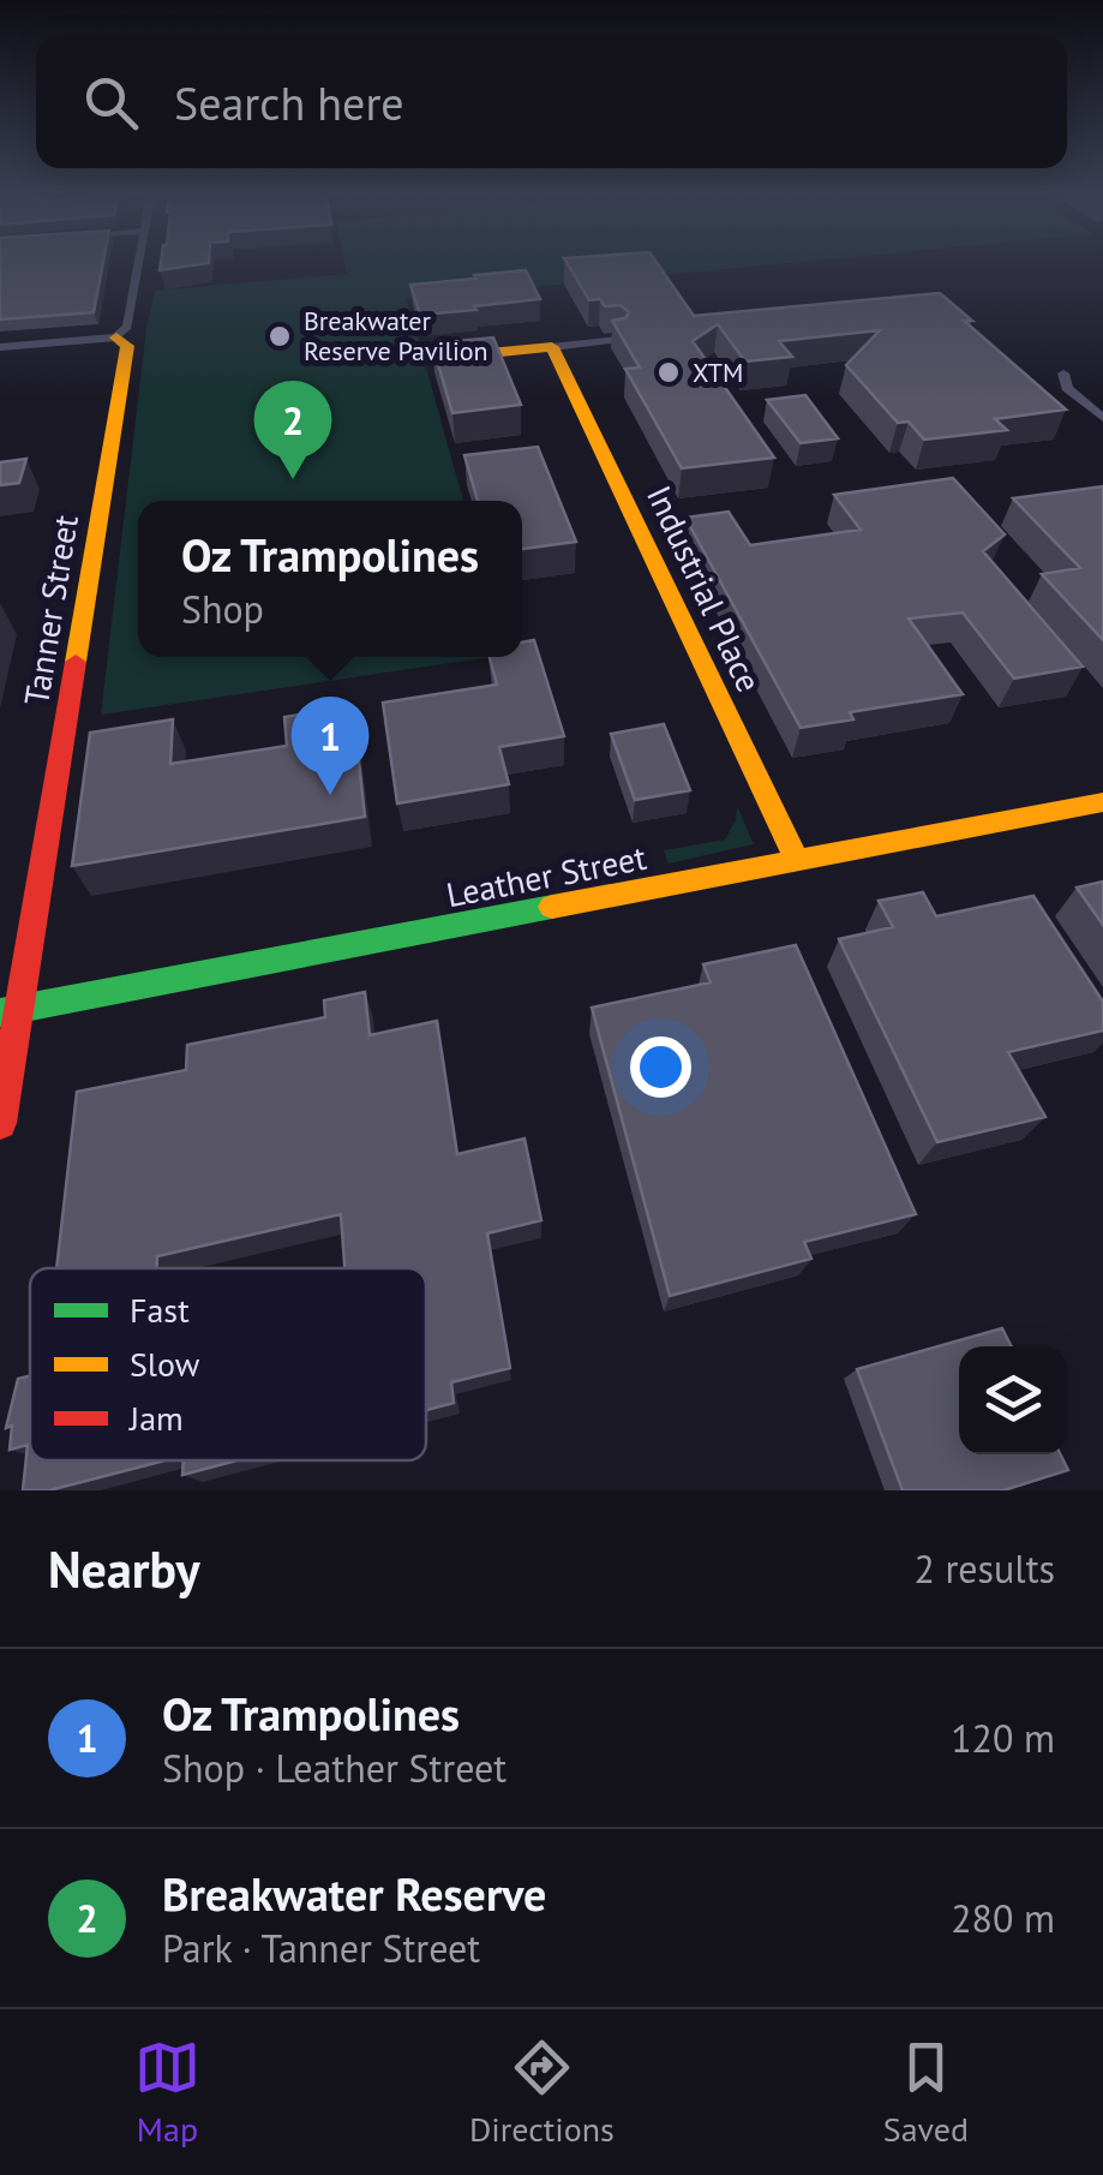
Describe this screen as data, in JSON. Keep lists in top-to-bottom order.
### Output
{
  "streets": {
    "street": ["Industrial Place", "Tanner Street", "Leather Street"]
  },
  "crossings": [
    ["Industrial Place", "Leather Street"],
    ["Tanner Street", "Leather Street"]
  ],
  "places": ["Breakwater Reserve Pavilion", "XTM"],
  "legend": ["Fast", "Slow", "Jam"],
  "page": {
    "search": "Search here",
    "pins": ["2", "1"],
    "popup": ["Oz Trampolines", "Shop"],
    "heading": ["Nearby", "2 results"],
    "list": [
      {
        "mark": "1",
        "name": "Oz Trampolines",
        "note": "Shop · Leather Street",
        "value": "120 m"
      },
      {
        "mark": "2",
        "name": "Breakwater Reserve",
        "note": "Park · Tanner Street",
        "value": "280 m"
      }
    ],
    "nav": ["Map", "Directions", "Saved"]
  }
}
